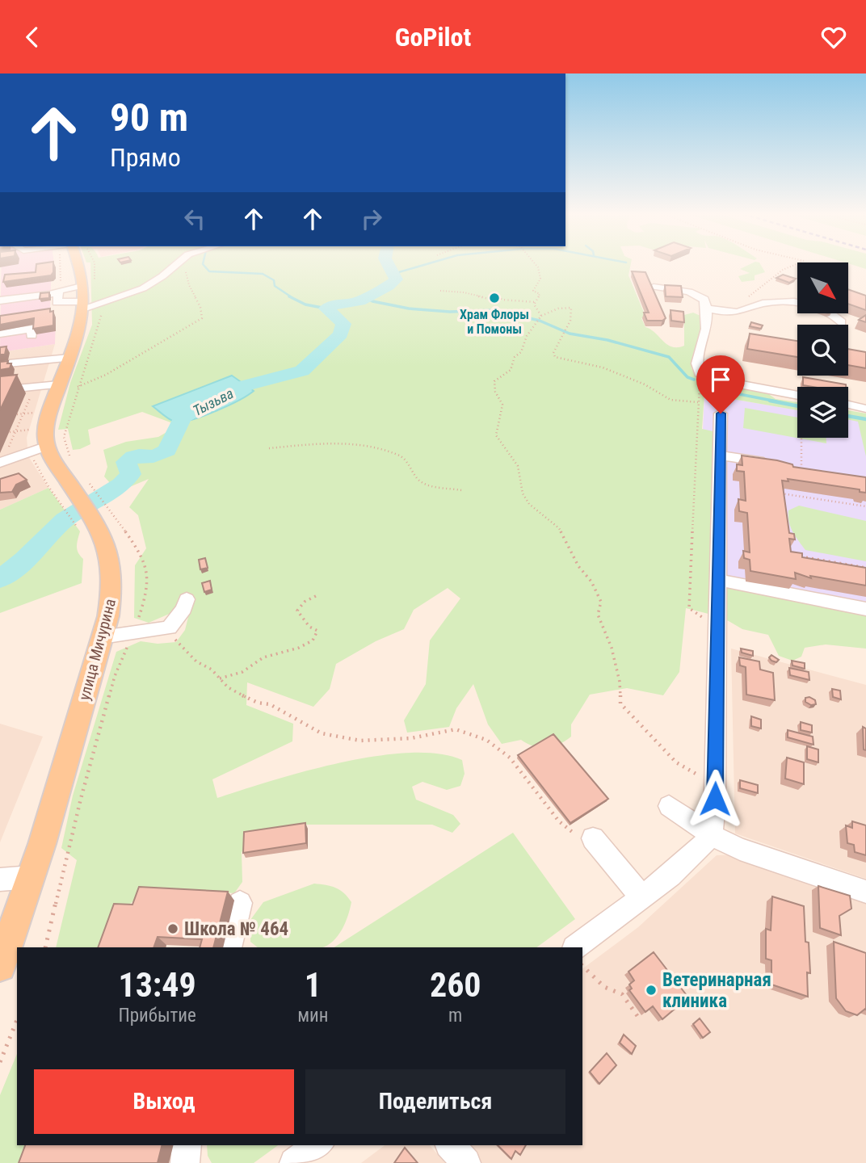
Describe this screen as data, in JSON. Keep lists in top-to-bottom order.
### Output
{
  "streets": {
    "main road": ["улица Мичурина"]
  },
  "water": ["Тызьва"],
  "places": ["Храм Флоры и Помоны", "Школа № 464", "Ветеринарная клиника"],
  "north": "bottom right",
  "page": {
    "header": "GoPilot",
    "turn": ["90 m", "Прямо"],
    "eta": [
      "13:49",
      "Прибытие",
      "1",
      "мин",
      "260",
      "m"
    ],
    "buttons": ["Выход", "Поделиться"]
  }
}
